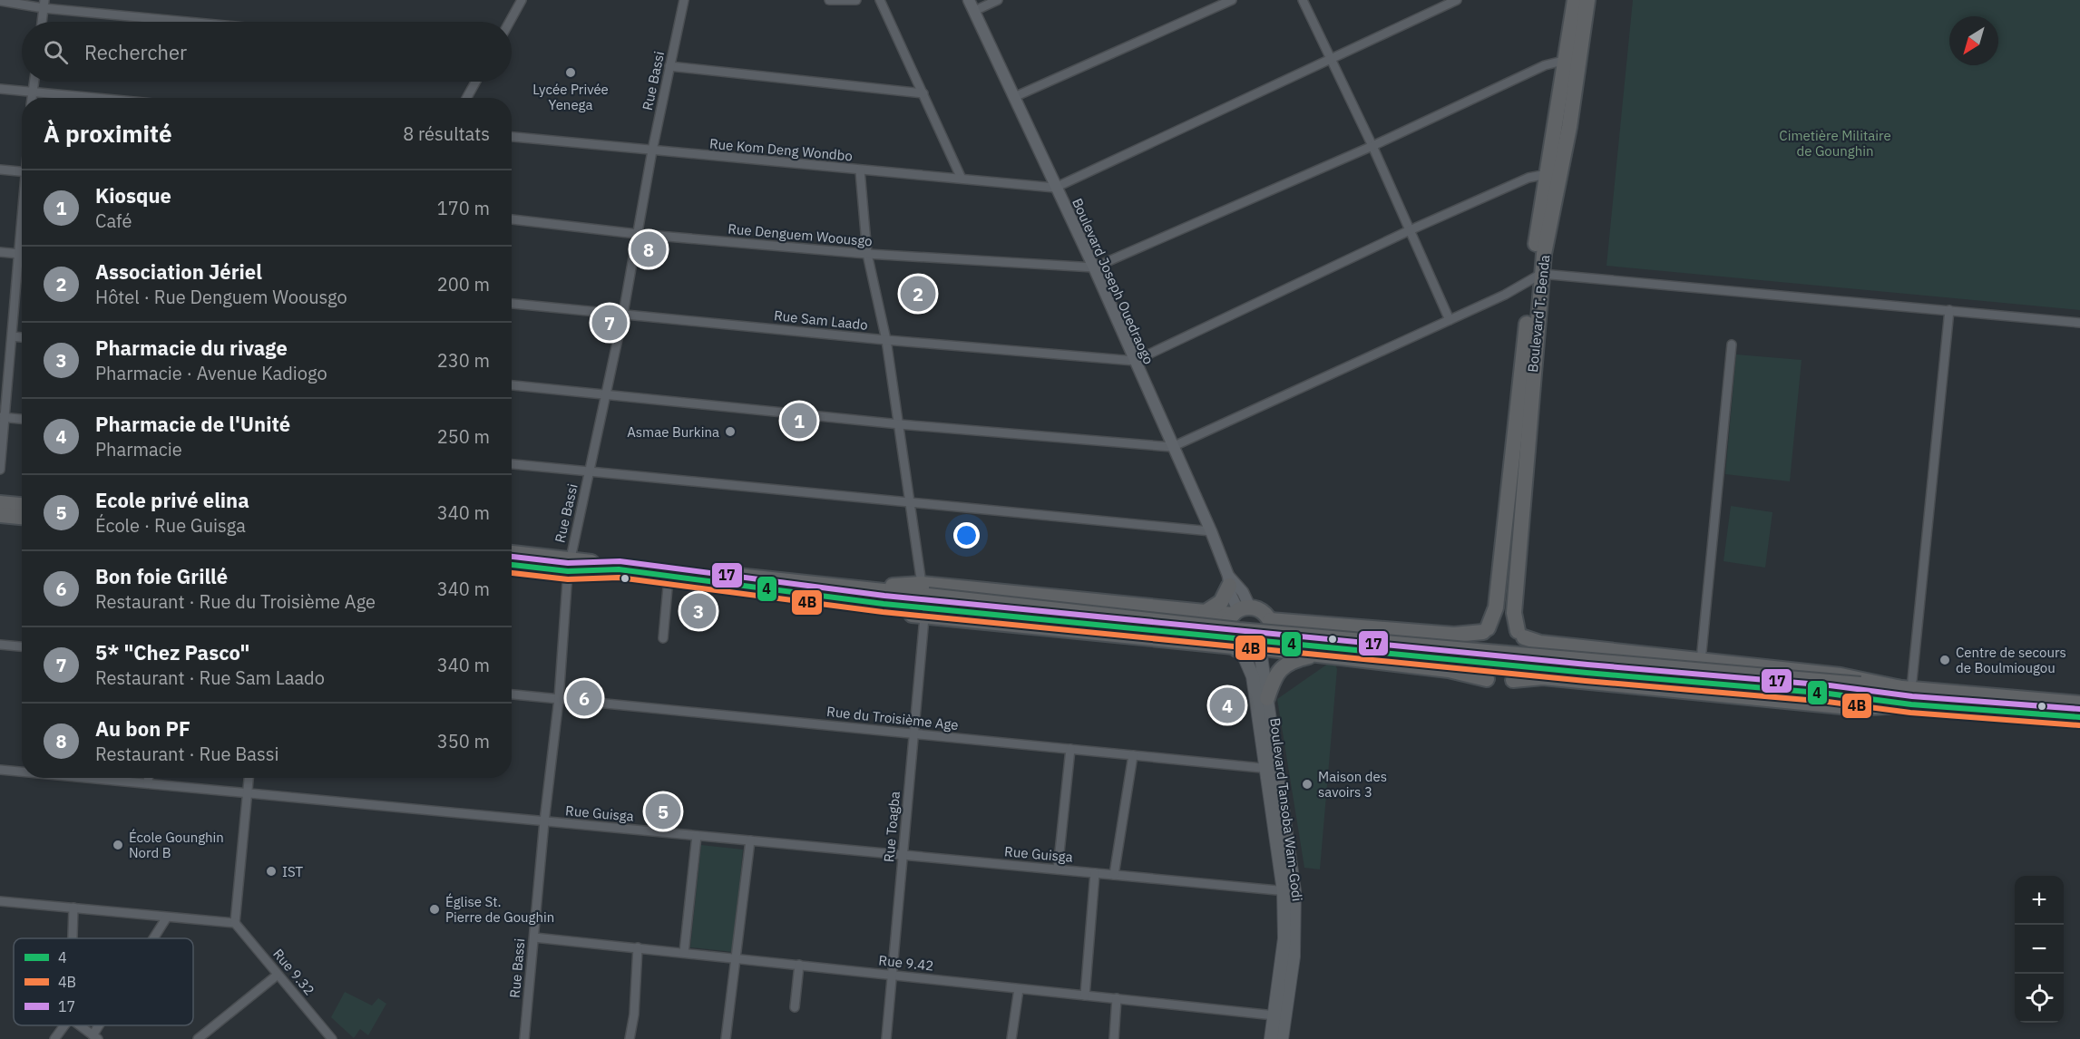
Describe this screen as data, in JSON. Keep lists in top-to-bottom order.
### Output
{
  "streets": {
    "highway": ["Boulevard T. Benda"],
    "main road": ["Boulevard Tansoba Wam-Godi"],
    "street": [
      "Rue Bassi",
      "Rue Kom Deng Wondbo",
      "Rue Denguem Woousgo",
      "Boulevard Joseph Ouedraogo",
      "Rue Sam Laado",
      "Rue du Troisième Age",
      "Rue Guisga",
      "Rue Toagba",
      "Rue 9.42",
      "Rue 9.32"
    ]
  },
  "crossings": [
    ["Rue Bassi", "Rue Kom Deng Wondbo"],
    ["Rue Bassi", "Rue Denguem Woousgo"],
    ["Rue Bassi", "Rue Sam Laado"],
    ["Rue Bassi", "Rue du Troisième Age"],
    ["Rue Bassi", "Rue Guisga"],
    ["Rue Bassi", "Rue 9.42"],
    ["Rue Kom Deng Wondbo", "Boulevard Joseph Ouedraogo"],
    ["Rue Kom Deng Wondbo", "Rue Toagba"],
    ["Rue Denguem Woousgo", "Boulevard Joseph Ouedraogo"],
    ["Rue Denguem Woousgo", "Rue Toagba"],
    ["Boulevard Joseph Ouedraogo", "Rue Sam Laado"],
    ["Boulevard Joseph Ouedraogo", "Boulevard Tansoba Wam-Godi"],
    ["Rue Sam Laado", "Rue Toagba"],
    ["Rue du Troisième Age", "Boulevard Tansoba Wam-Godi"],
    ["Rue du Troisième Age", "Rue Toagba"],
    ["Boulevard Tansoba Wam-Godi", "Rue Guisga"],
    ["Boulevard Tansoba Wam-Godi", "Rue 9.42"],
    ["Rue Guisga", "Rue Toagba"],
    ["Rue Toagba", "Rue 9.42"]
  ],
  "parks": ["Cimetière Militaire de Gounghin"],
  "places": [
    "Lycée Privée Yenega",
    "Asmae Burkina",
    "Centre de secours de Boulmiougou",
    "Maison des savoirs 3",
    "École Gounghin Nord B",
    "IST",
    "Église St. Pierre de Goughin"
  ],
  "lines": ["transit line 17", "transit line 4", "transit line 4B"],
  "legend": ["4", "4B", "17"],
  "north": "bottom left",
  "page": {
    "search": "Rechercher",
    "heading": ["À proximité", "8 résultats"],
    "list": [
      {
        "mark": "1",
        "name": "Kiosque",
        "note": "Café",
        "value": "170 m"
      },
      {
        "mark": "2",
        "name": "Association Jériel",
        "note": "Hôtel · Rue Denguem Woousgo",
        "value": "200 m"
      },
      {
        "mark": "3",
        "name": "Pharmacie du rivage",
        "note": "Pharmacie · Avenue Kadiogo",
        "value": "230 m"
      },
      {
        "mark": "4",
        "name": "Pharmacie de l'Unité",
        "note": "Pharmacie",
        "value": "250 m"
      },
      {
        "mark": "5",
        "name": "Ecole privé elina",
        "note": "École · Rue Guisga",
        "value": "340 m"
      },
      {
        "mark": "6",
        "name": "Bon foie Grillé",
        "note": "Restaurant · Rue du Troisième Age",
        "value": "340 m"
      },
      {
        "mark": "7",
        "name": "5* \"Chez Pasco\"",
        "note": "Restaurant · Rue Sam Laado",
        "value": "340 m"
      },
      {
        "mark": "8",
        "name": "Au bon PF",
        "note": "Restaurant · Rue Bassi",
        "value": "350 m"
      }
    ],
    "pins": [
      "8",
      "2",
      "7",
      "1",
      "3",
      "6",
      "4",
      "5"
    ],
    "map_buttons": ["+", "−"]
  }
}
